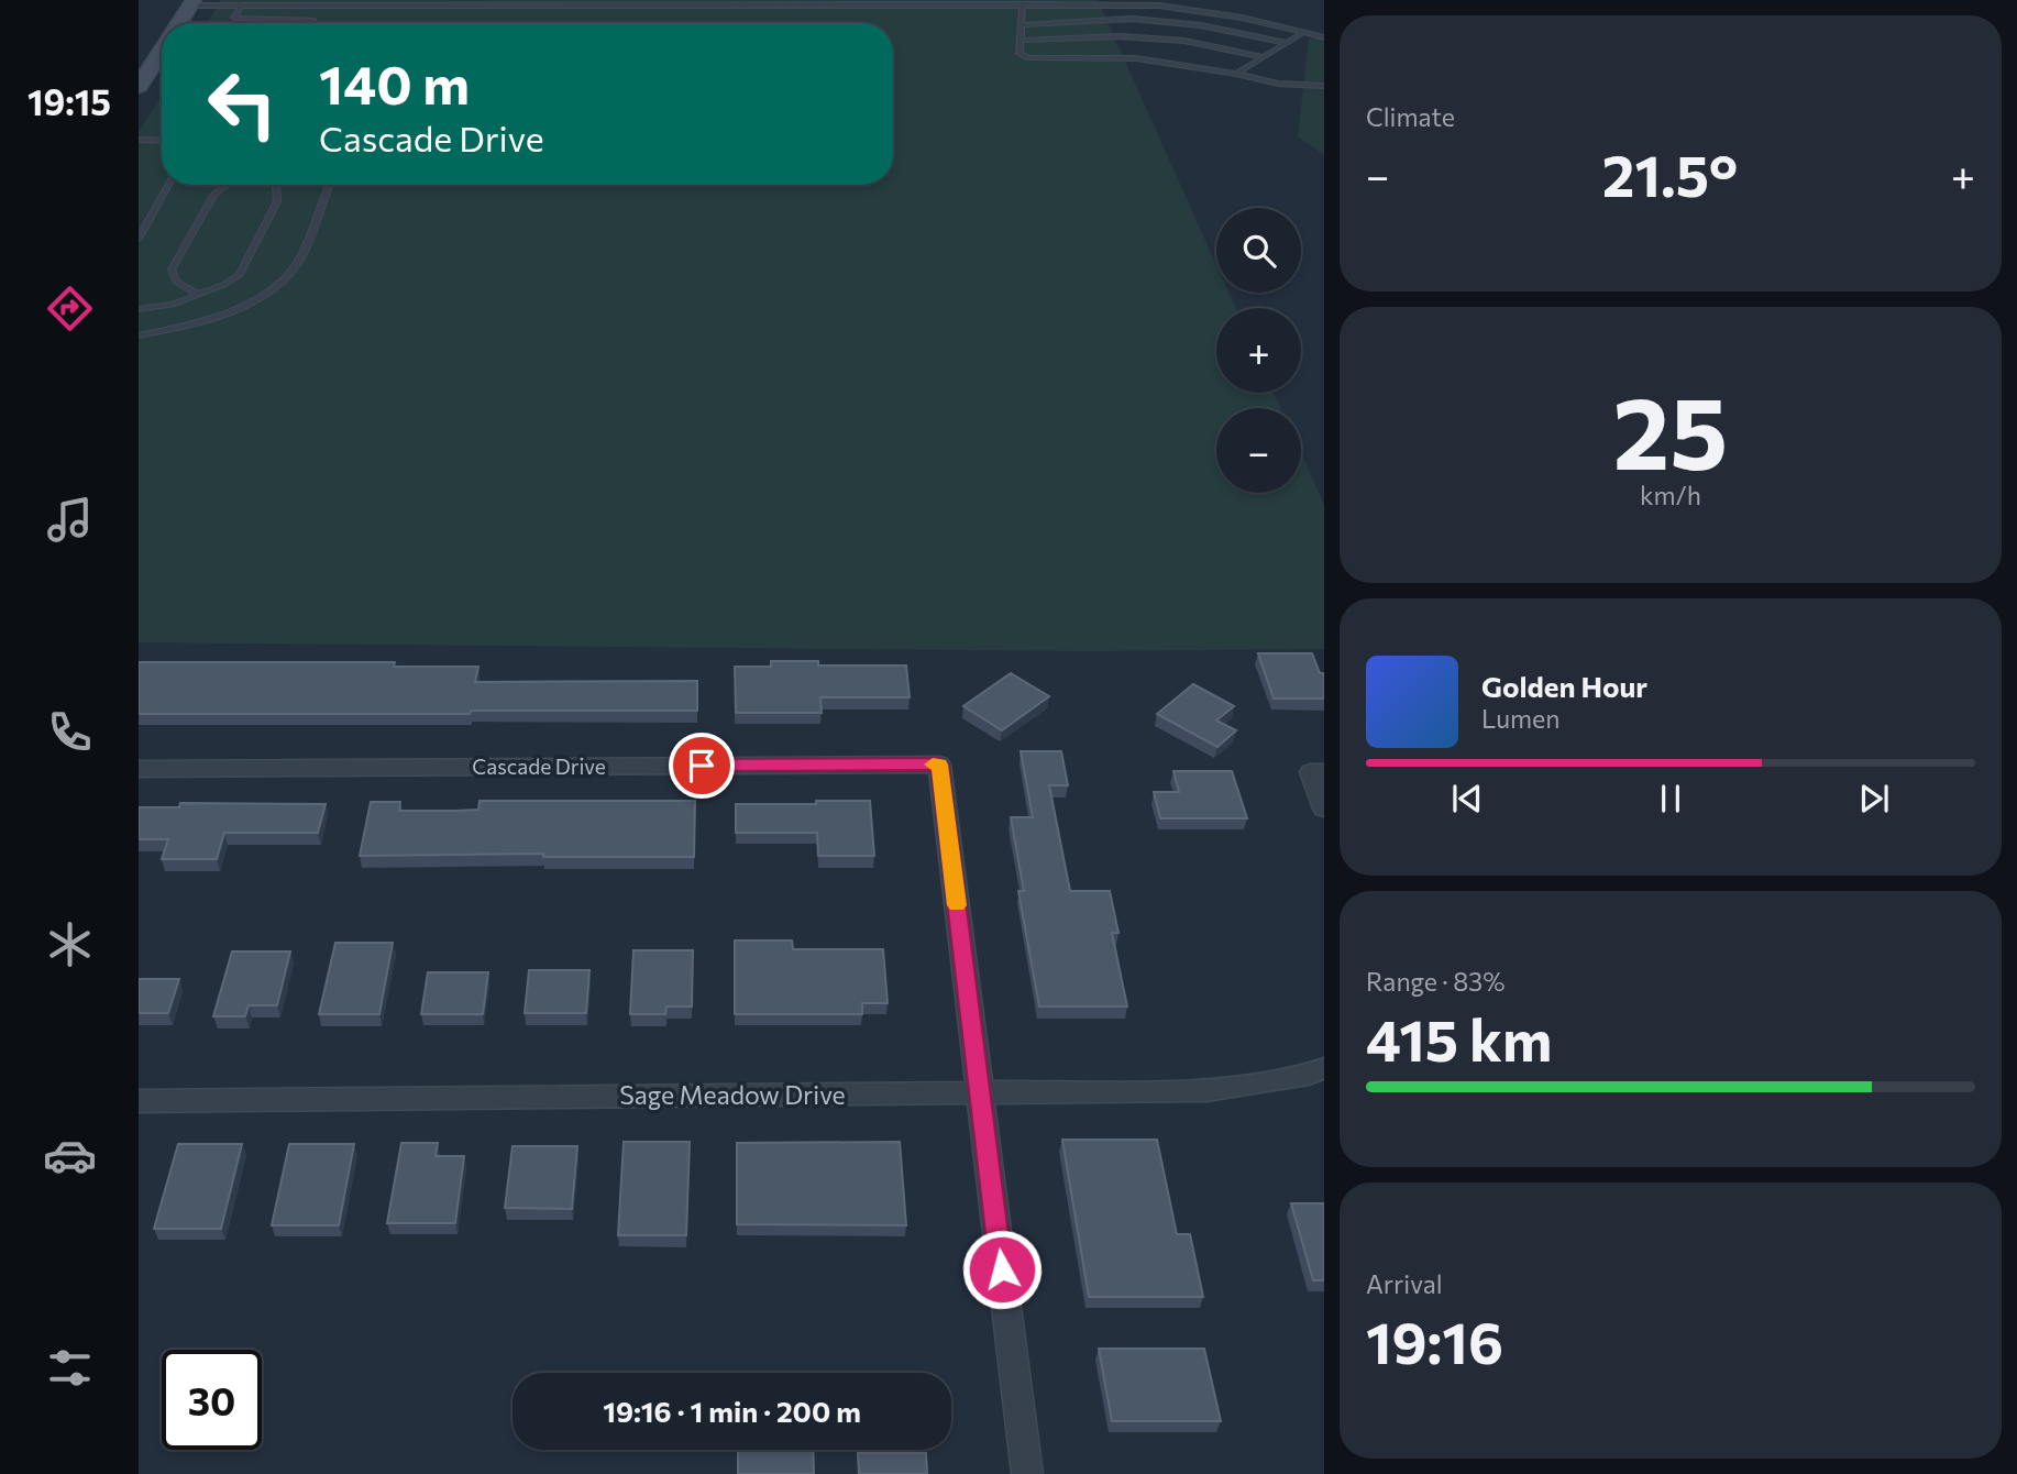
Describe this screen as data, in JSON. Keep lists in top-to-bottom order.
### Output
{
  "streets": {
    "street": ["Cascade Drive", "Sage Meadow Drive"]
  },
  "crossings": [
    ["Cascade Drive", "Sage Meadow Drive"]
  ],
  "page": {
    "tabs": "19:15",
    "tile": [
      "Climate",
      ["25", "km/h"],
      ["Range · 83%", "415 km"],
      ["Arrival", "19:16"]
    ],
    "turn": ["140 m", "Cascade Drive"],
    "heat": ["−", "21.5°", "+"],
    "map_buttons": ["+", "−"],
    "song": ["Golden Hour", "Lumen"],
    "limit": "30",
    "trip": "19:16 · 1 min · 200 m"
  }
}
